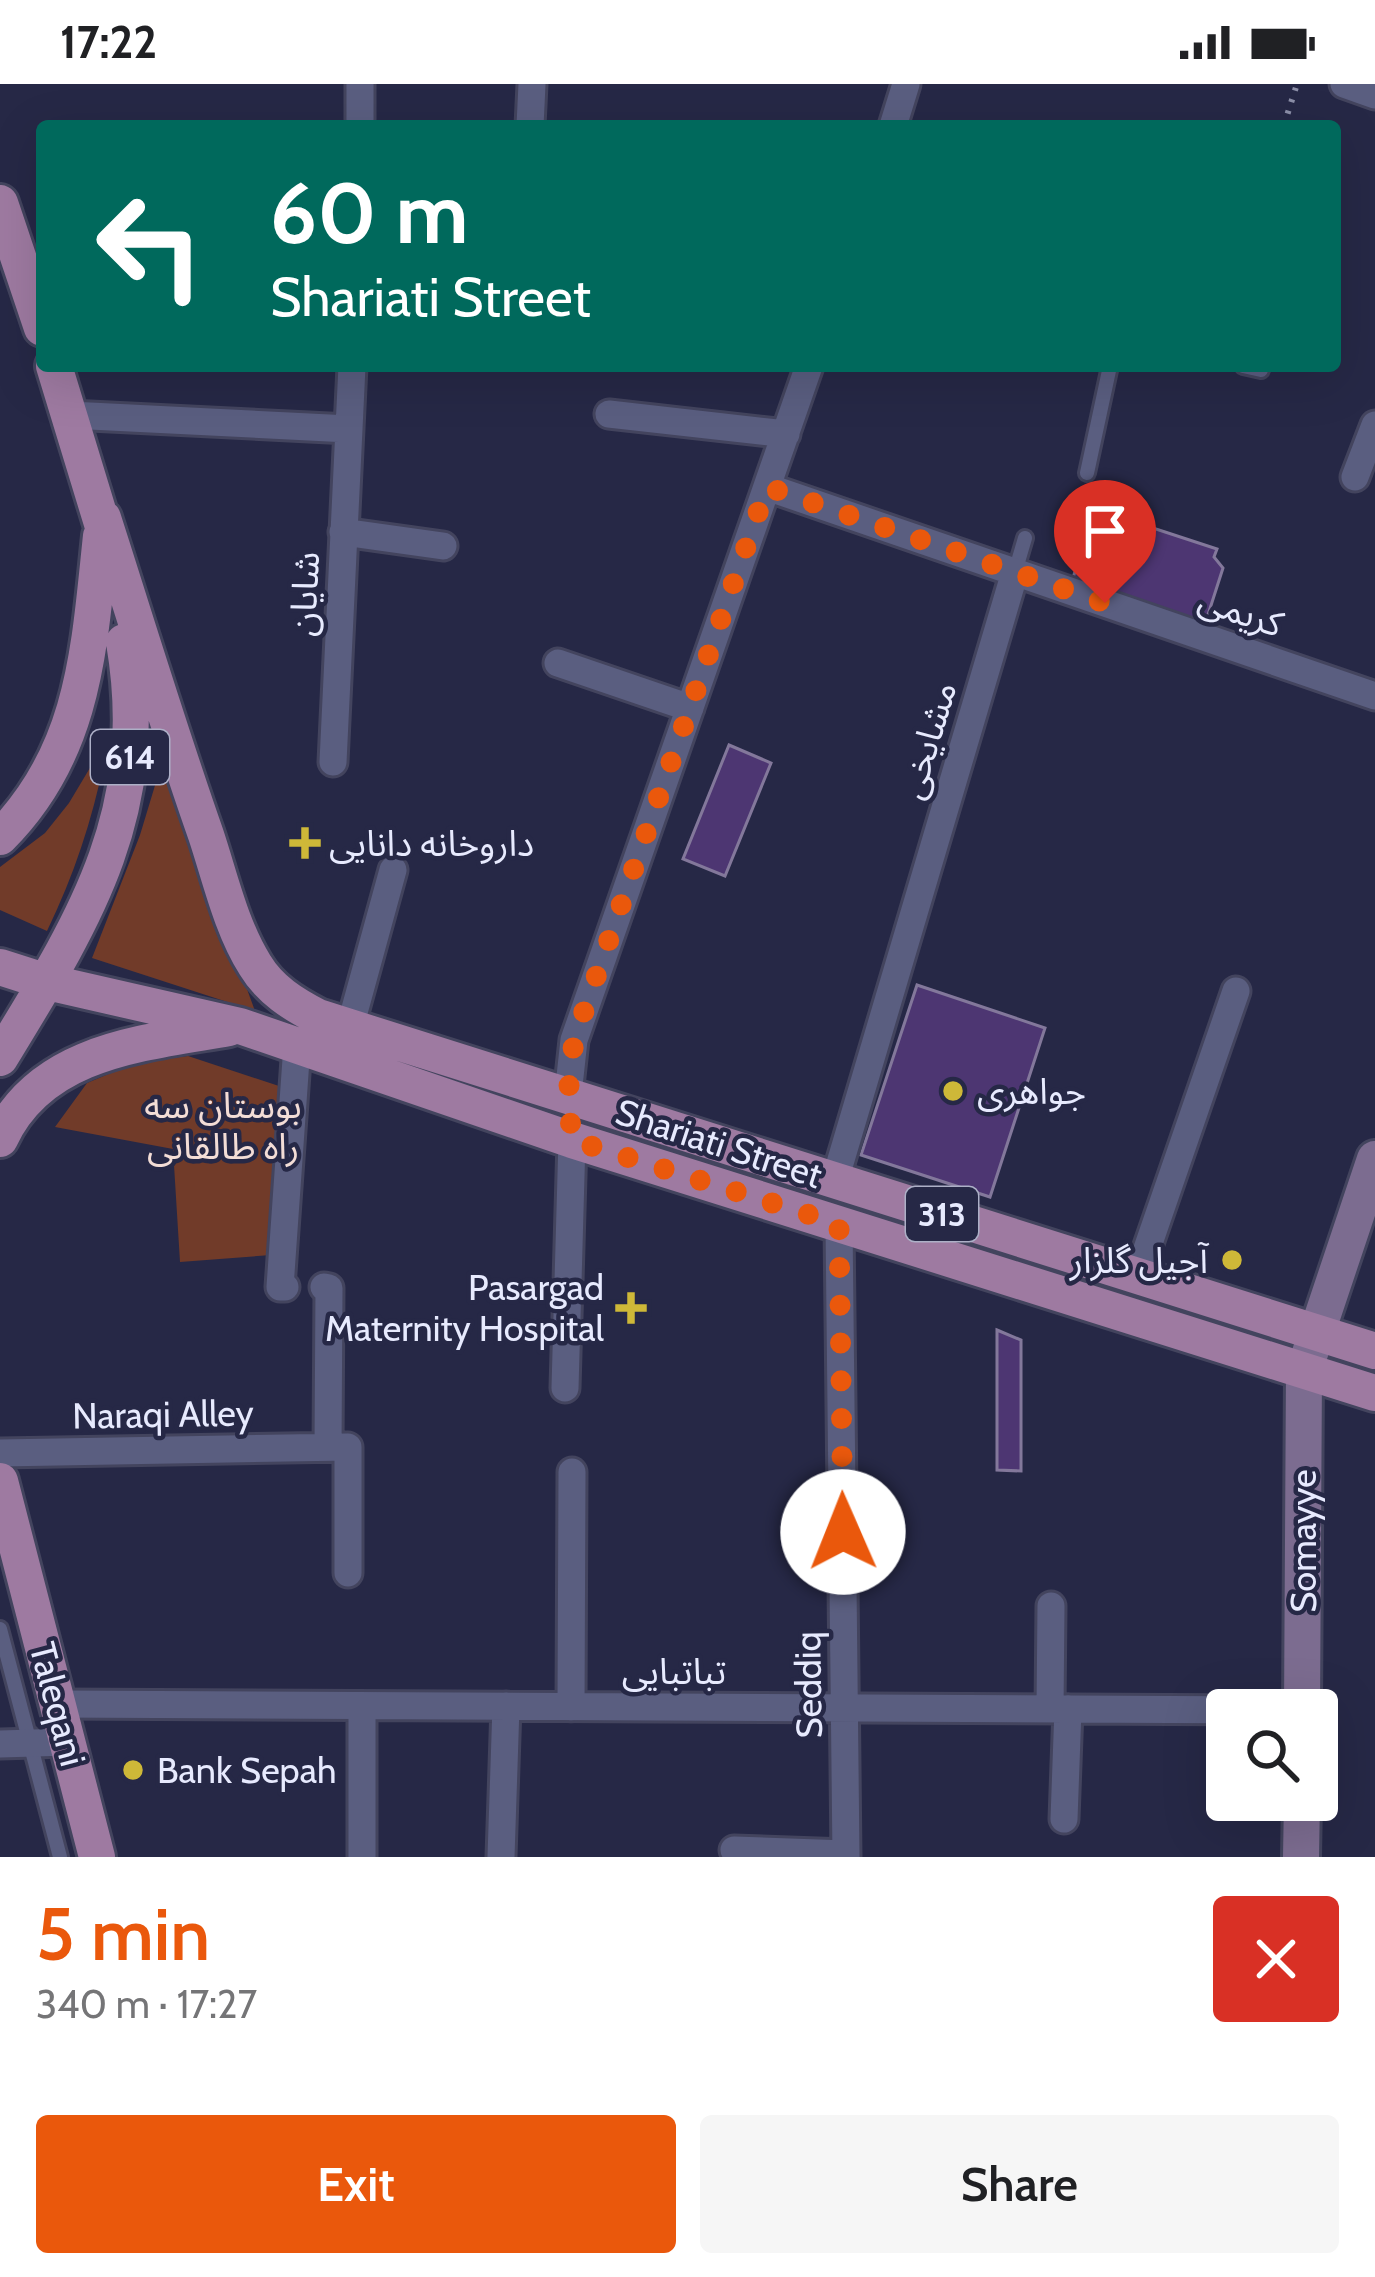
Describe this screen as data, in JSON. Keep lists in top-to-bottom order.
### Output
{
  "streets": {
    "main road": [
      "614",
      "Shariati Street",
      "313",
      "Somayye",
      "Taleqani"
    ],
    "street": [
      "شایان",
      "کریمی",
      "مشایخی",
      "Naraqi Alley",
      "تباتبایی",
      "Seddiq"
    ]
  },
  "crossings": [
    ["کریمی", "مشایخی"],
    ["مشایخی", "Shariati Street"],
    ["614", "Shariati Street"],
    ["Shariati Street", "Somayye"],
    ["Shariati Street", "Seddiq"],
    ["تباتبایی", "Seddiq"],
    ["تباتبایی", "Taleqani"]
  ],
  "parks": ["بوستان سه راه طالقانی"],
  "places": {
    "health": ["داروخانه دانایی", "Pasargad Maternity Hospital"],
    "other": ["جواهری", "آجیل گلزار", "Bank Sepah"]
  },
  "page": {
    "status": "17:22",
    "turn": ["60 m", "Shariati Street"],
    "heading": ["5 min", "340 m · 17:27"],
    "buttons": ["Exit", "Share"]
  }
}
